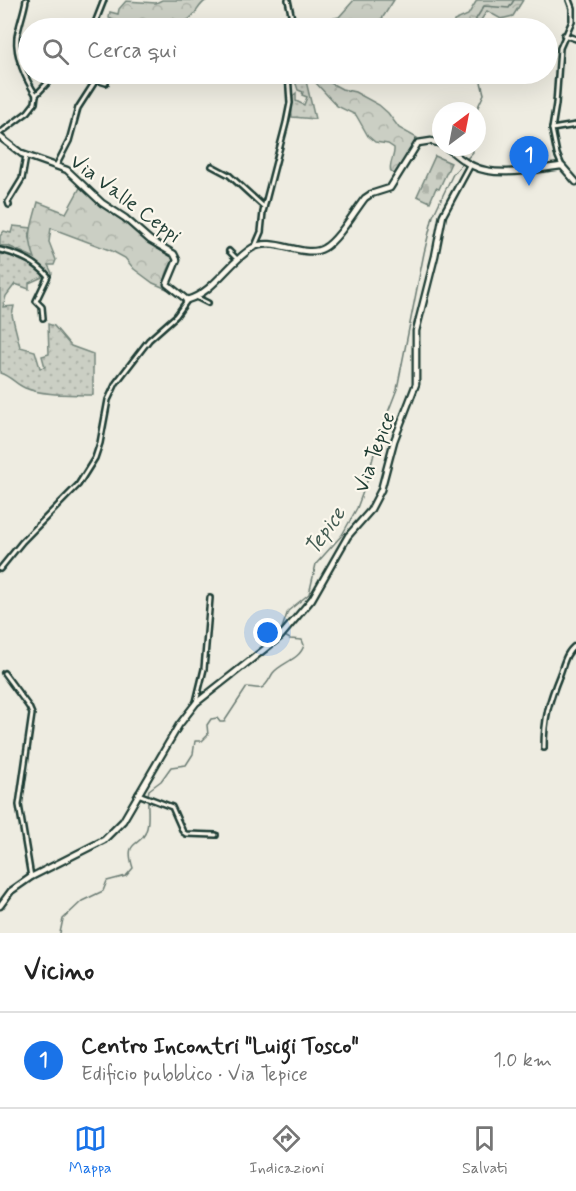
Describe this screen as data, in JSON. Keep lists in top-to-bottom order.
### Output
{
  "streets": {
    "street": ["Via Valle Ceppi", "Via Tepice"]
  },
  "water": ["Tepice"],
  "north": "top right",
  "page": {
    "search": "Cerca qui",
    "pins": "1",
    "heading": "Vicino",
    "list": [
      {
        "mark": "1",
        "name": "Centro Incontri \"Luigi Tosco\"",
        "note": "Edificio pubblico · Via Tepice",
        "value": "1.0 km"
      }
    ],
    "nav": ["Mappa", "Indicazioni", "Salvati"]
  }
}
